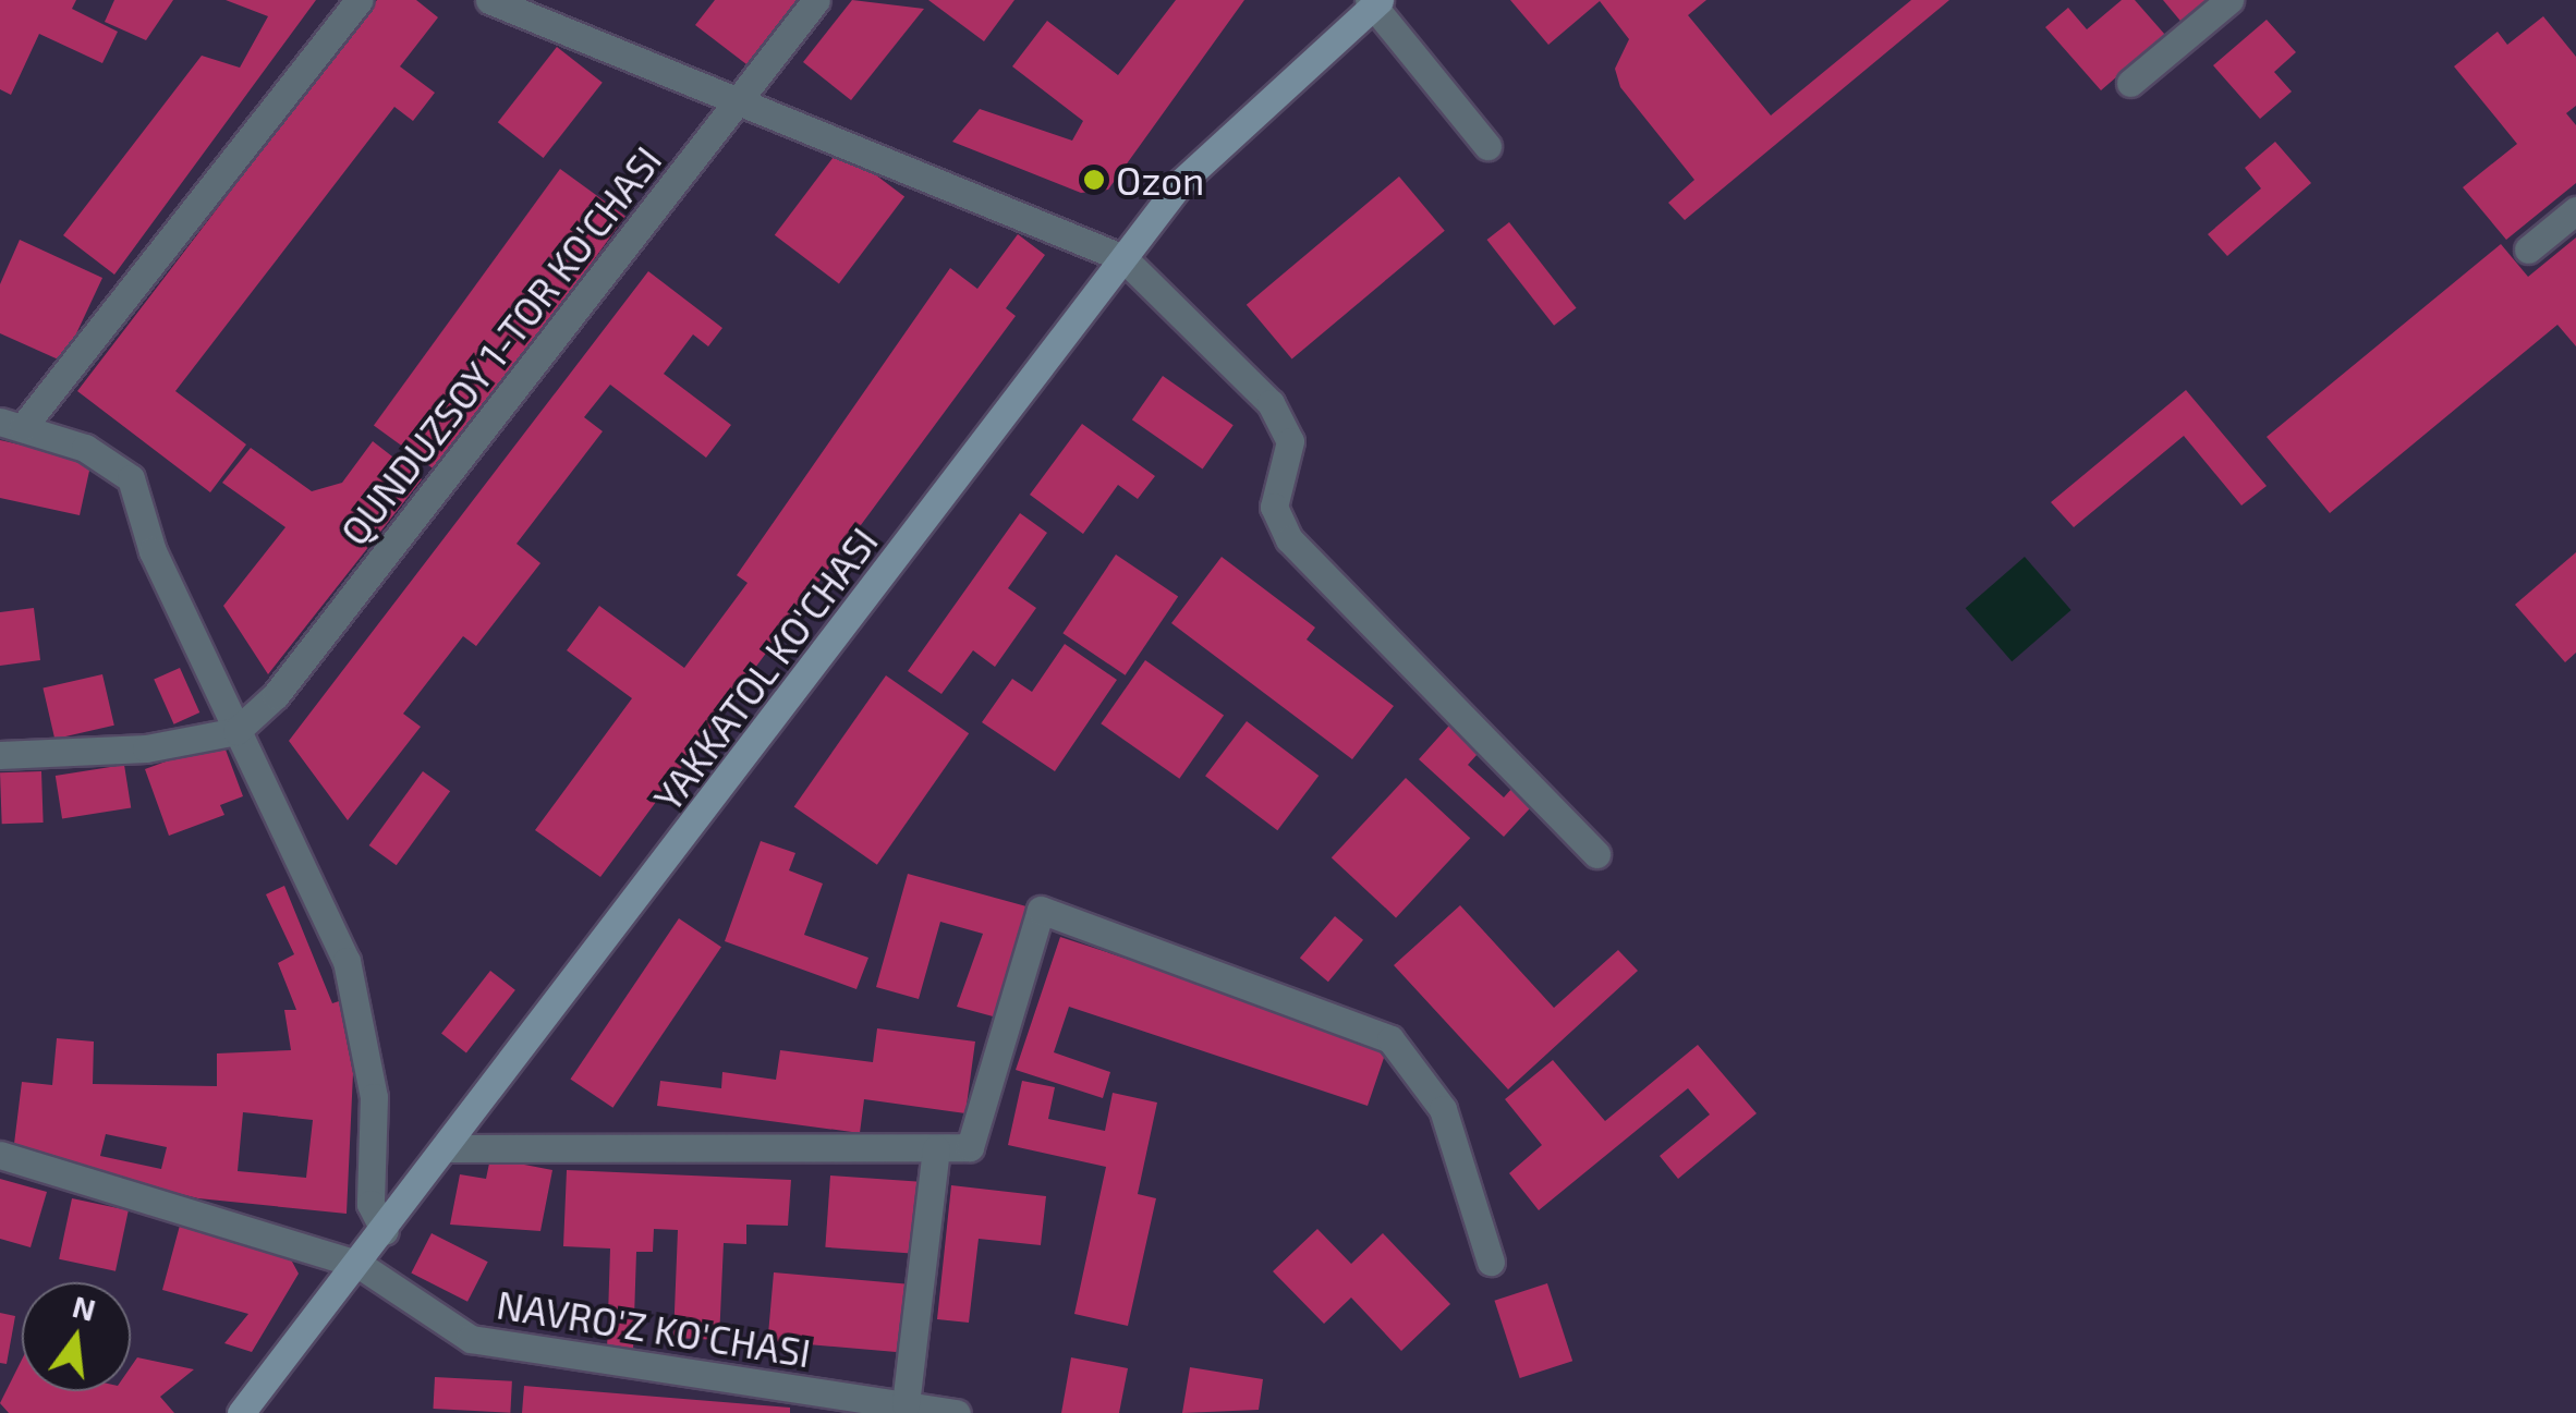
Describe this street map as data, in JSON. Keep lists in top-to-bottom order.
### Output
{
  "streets": {
    "street": ["QUNDUZSOY 1-TOR KO'CHASI", "YAKKATOL KO'CHASI", "NAVRO'Z KO'CHASI"]
  },
  "crossings": [
    ["YAKKATOL KO'CHASI", "NAVRO'Z KO'CHASI"]
  ],
  "places": ["Ozon"],
  "north": "top"
}
